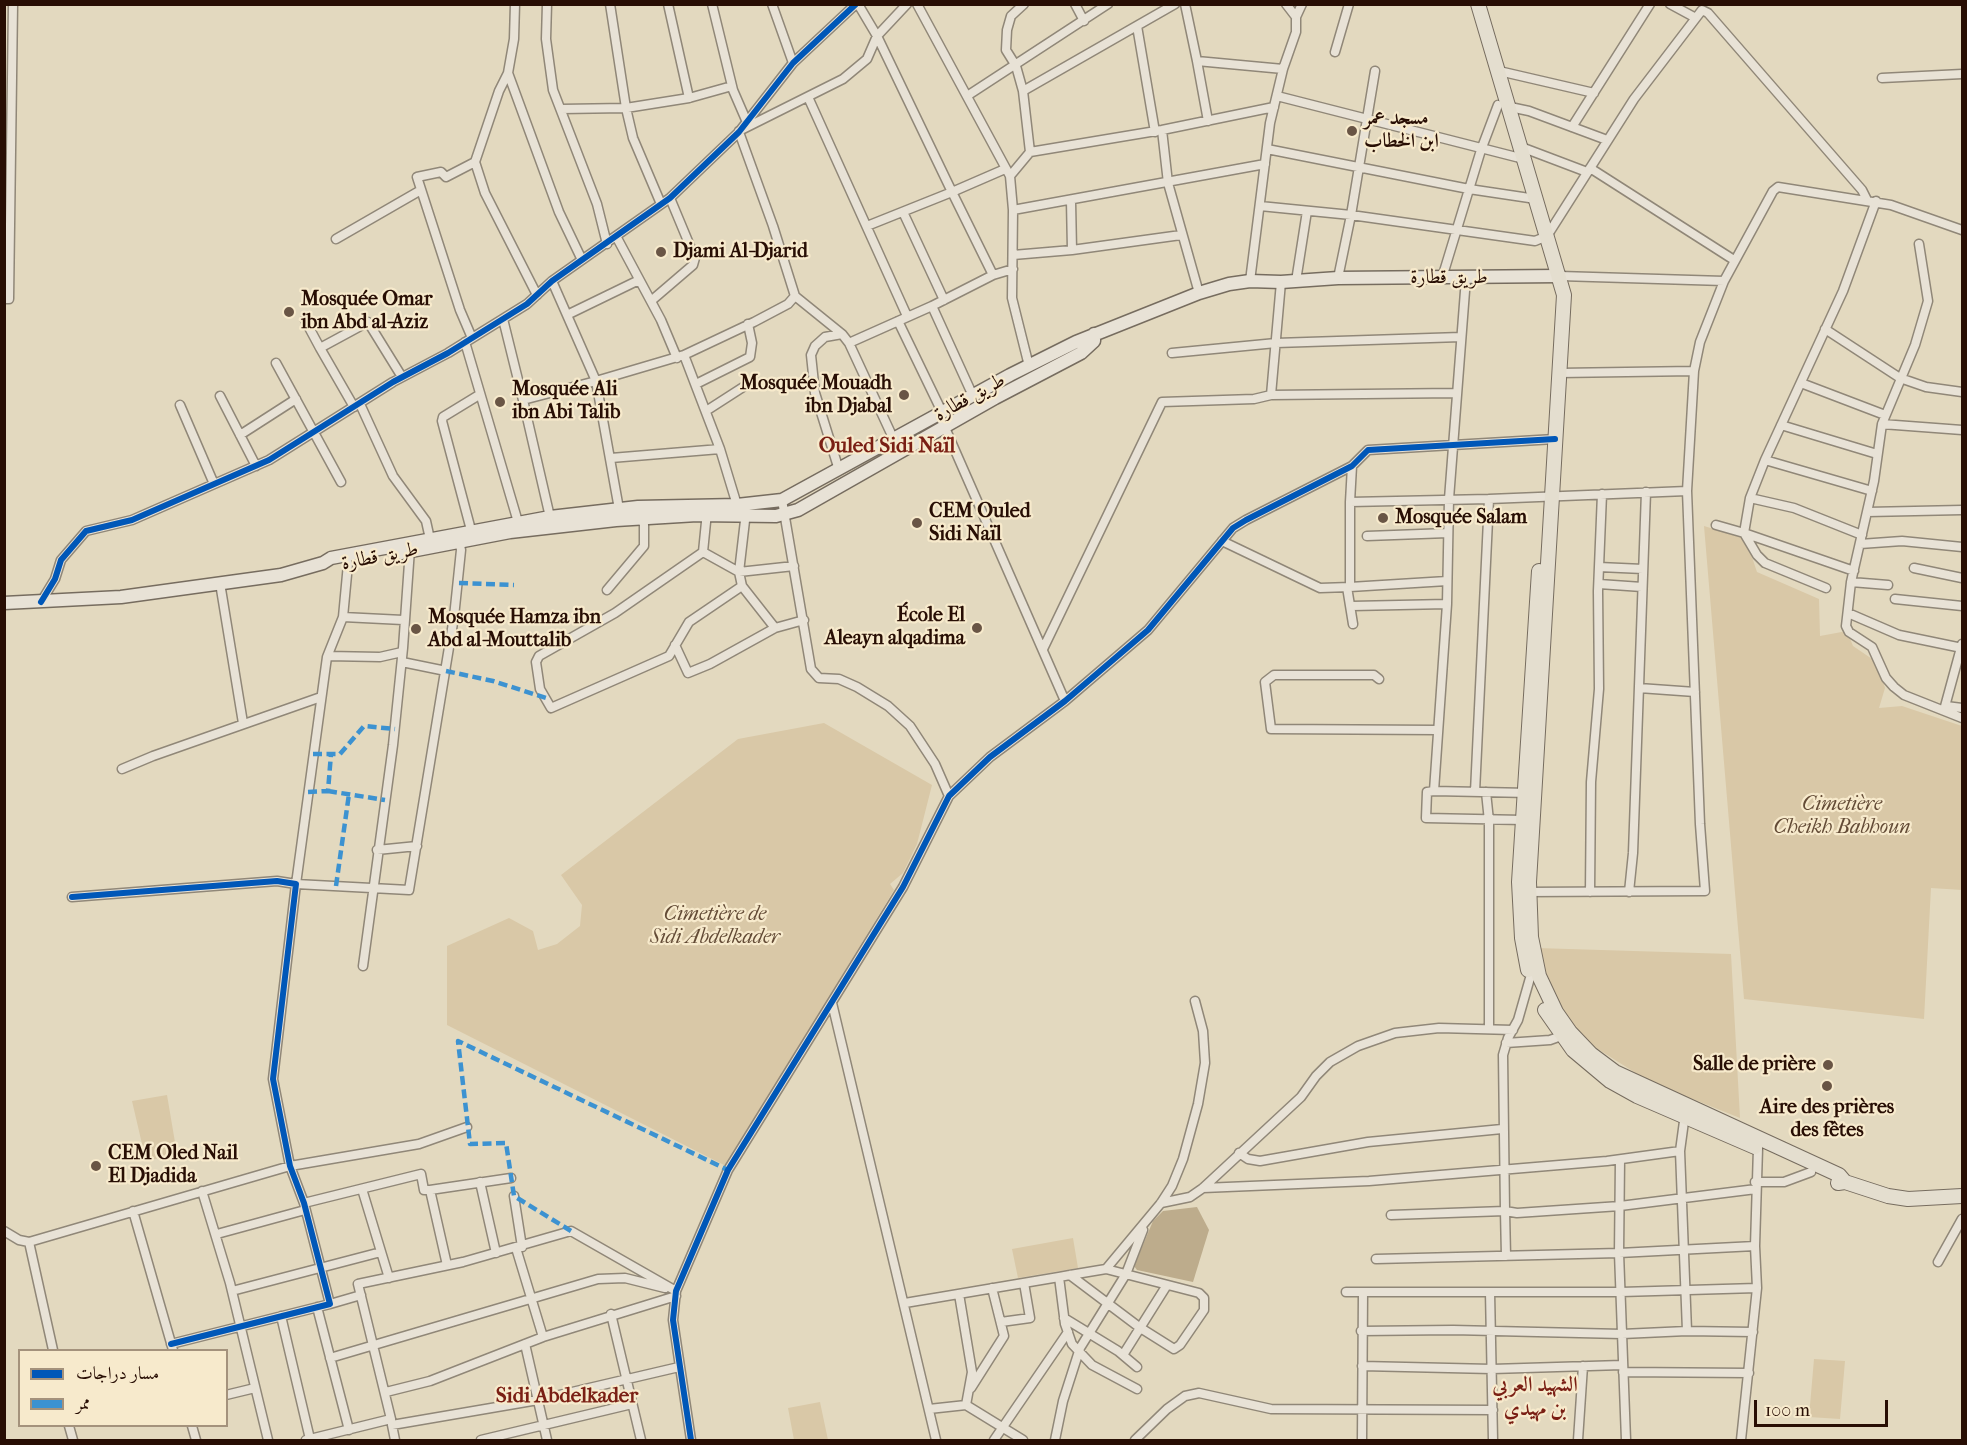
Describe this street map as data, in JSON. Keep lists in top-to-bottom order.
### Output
{
  "streets": {
    "main road": ["طريق قطارة"]
  },
  "districts": ["Ouled Sidi Naïl", "الشهيد العربي بن مهيدي", "Sidi Abdelkader"],
  "parks": ["Cimetière Cheikh Babhoun", "Cimetière de Sidi Abdelkader"],
  "places": [
    "مسجد عمر ابن الخطاب",
    "Djami Al-Djarid",
    "Mosquée Omar ibn Abd al-Aziz",
    "Mosquée Mouadh ibn Djabal",
    "Mosquée Ali ibn Abi Talib",
    "Mosquée Salam",
    "CEM Ouled Sidi Naïl",
    "École El Aleayn alqadima",
    "Mosquée Hamza ibn Abd al-Mouttalib",
    "Salle de prière",
    "Aire des prières des fêtes",
    "CEM Oled Nail El Djadida"
  ],
  "legend": ["مسار دراجات", "ممر"],
  "scale_bar": "100 m"
}
